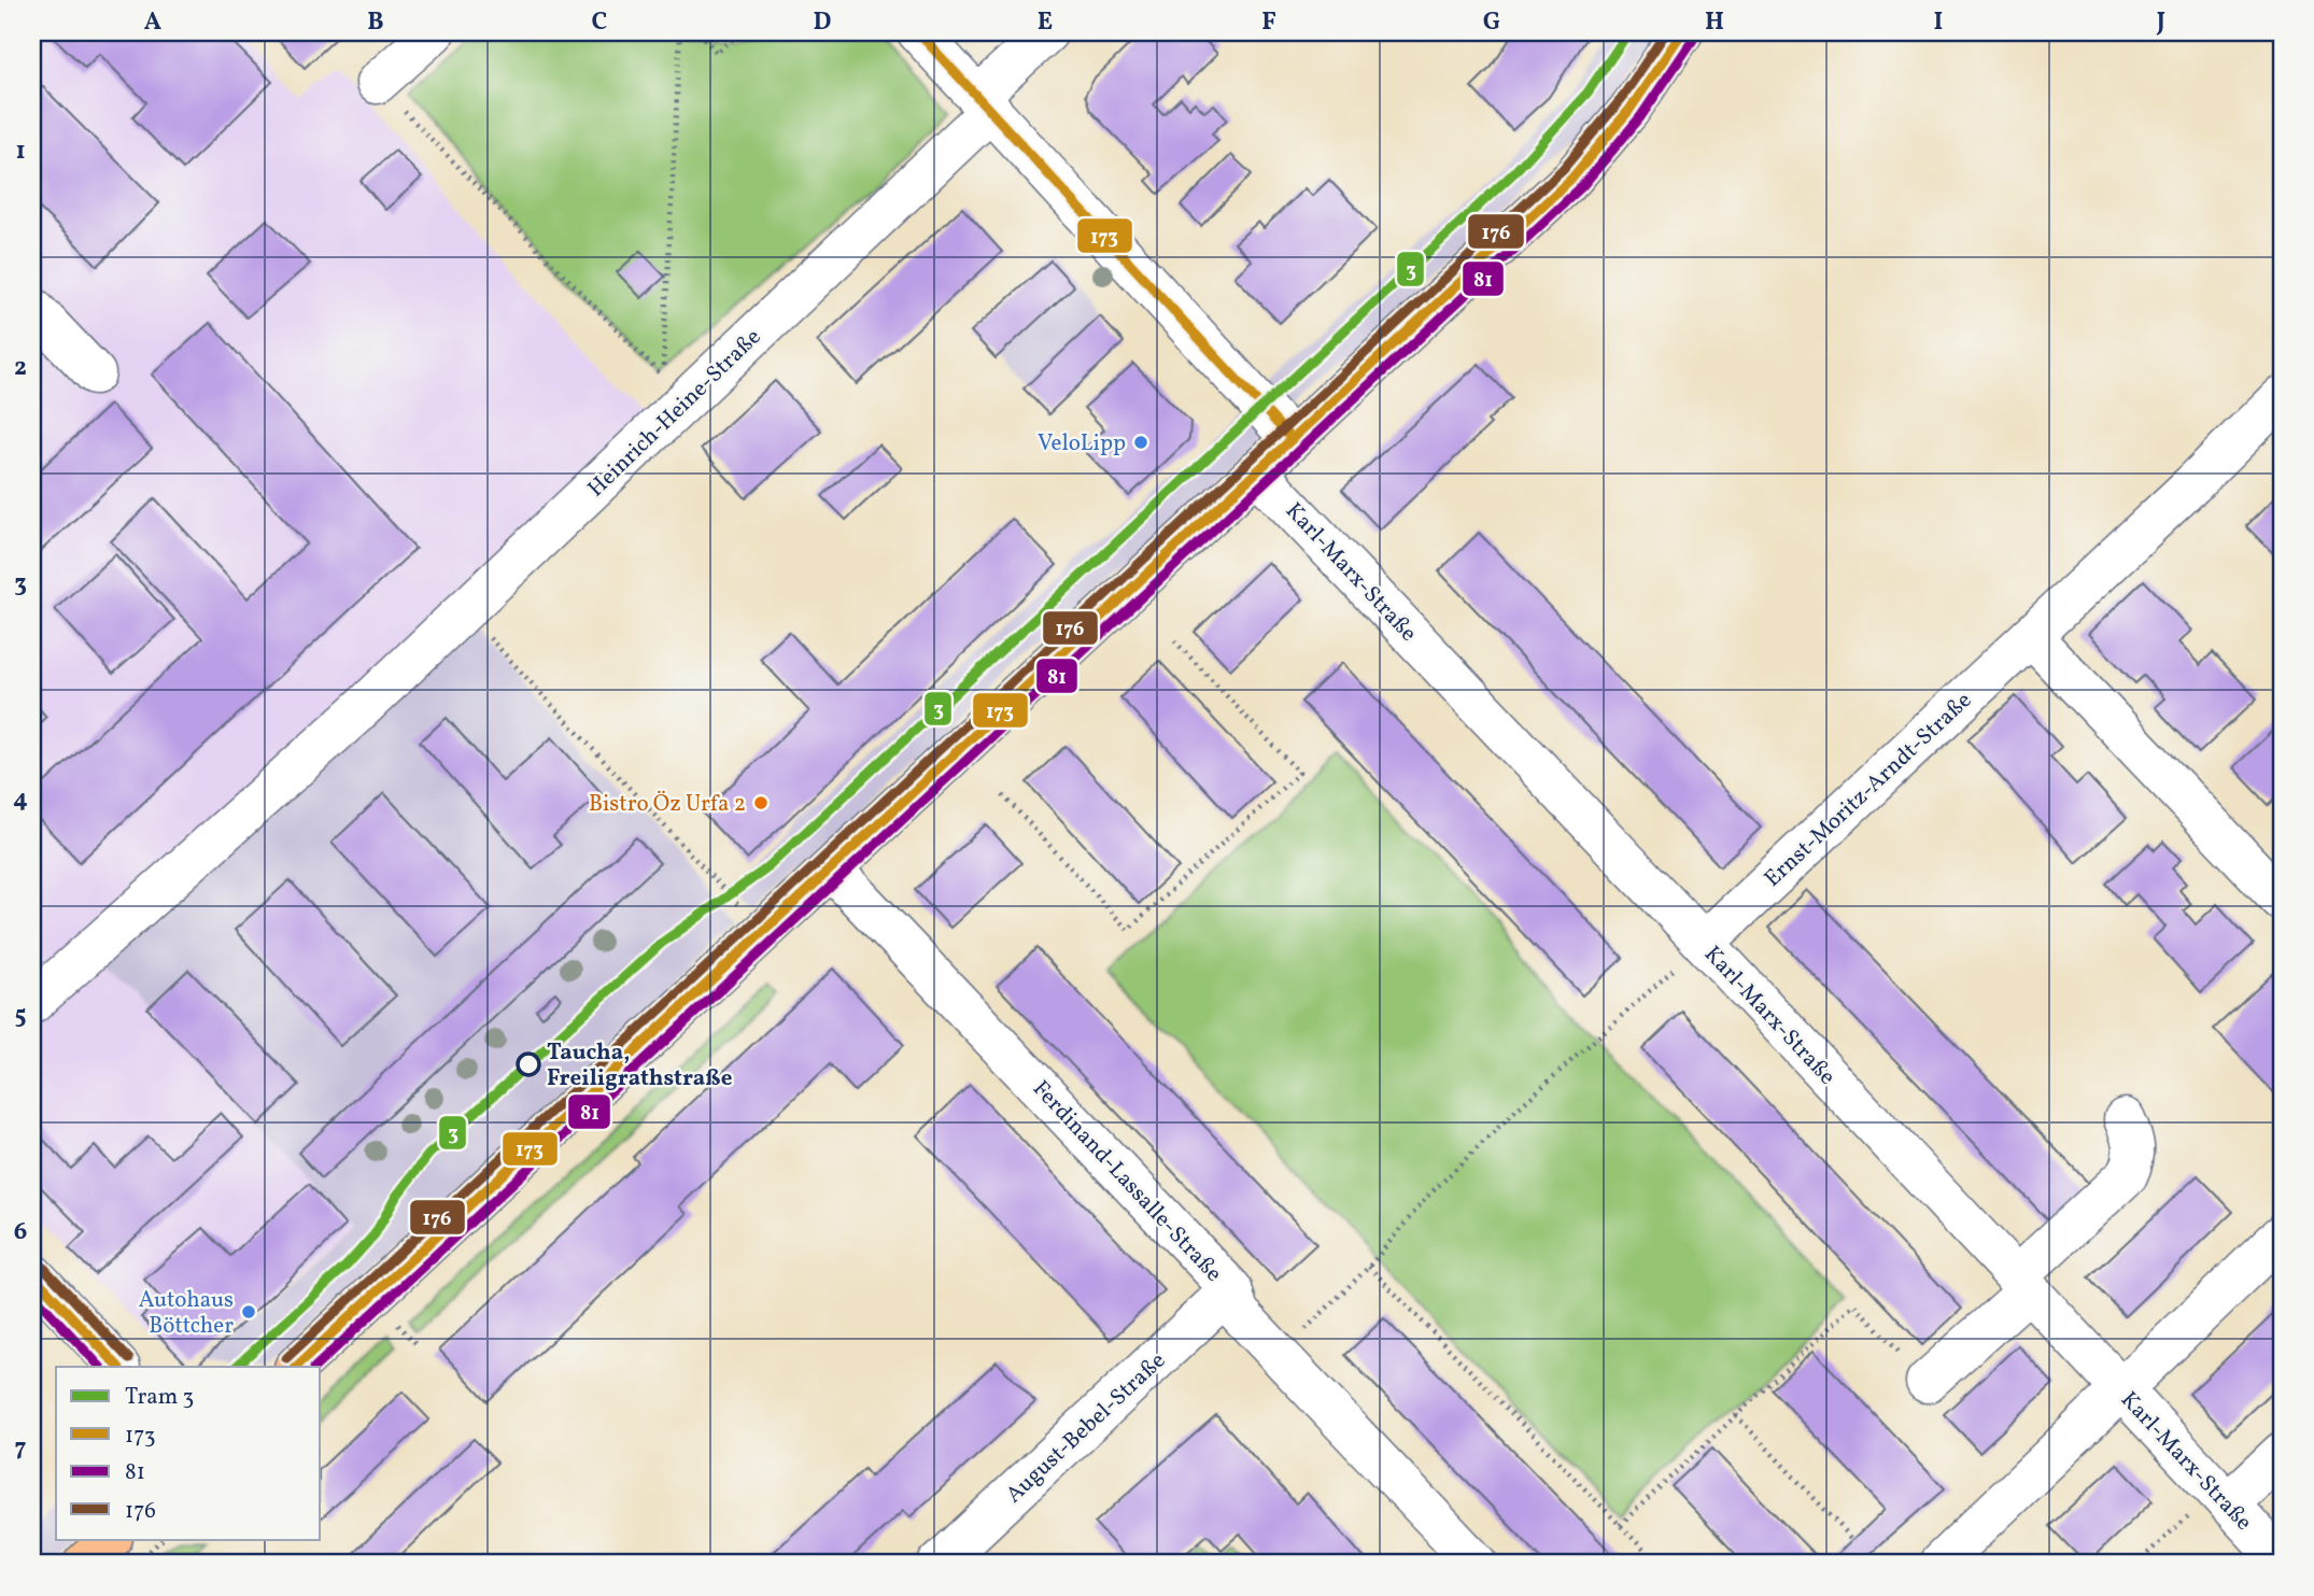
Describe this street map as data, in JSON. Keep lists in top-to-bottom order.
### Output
{
  "streets": {
    "street": [
      "Heinrich-Heine-Straße",
      "Karl-Marx-Straße",
      "Ernst-Moritz-Arndt-Straße",
      "Ferdinand-Lassalle-Straße",
      "August-Bebel-Straße"
    ]
  },
  "crossings": [
    ["Karl-Marx-Straße", "Ernst-Moritz-Arndt-Straße"],
    ["Ferdinand-Lassalle-Straße", "August-Bebel-Straße"]
  ],
  "places": [
    "VeloLipp",
    "Bistro Öz Urfa 2",
    "Taucha, Freiligrathstraße",
    "Autohaus Böttcher"
  ],
  "lines": [
    "tram line 3",
    "transit line 173",
    "transit line 176",
    "transit line 81"
  ],
  "legend": [
    "Tram 3",
    "173",
    "81",
    "176"
  ],
  "grid": {
    "columns": [
      "A",
      "B",
      "C",
      "D",
      "E",
      "F",
      "G",
      "H",
      "I",
      "J"
    ],
    "rows": [
      "1",
      "2",
      "3",
      "4",
      "5",
      "6",
      "7"
    ]
  }
}
